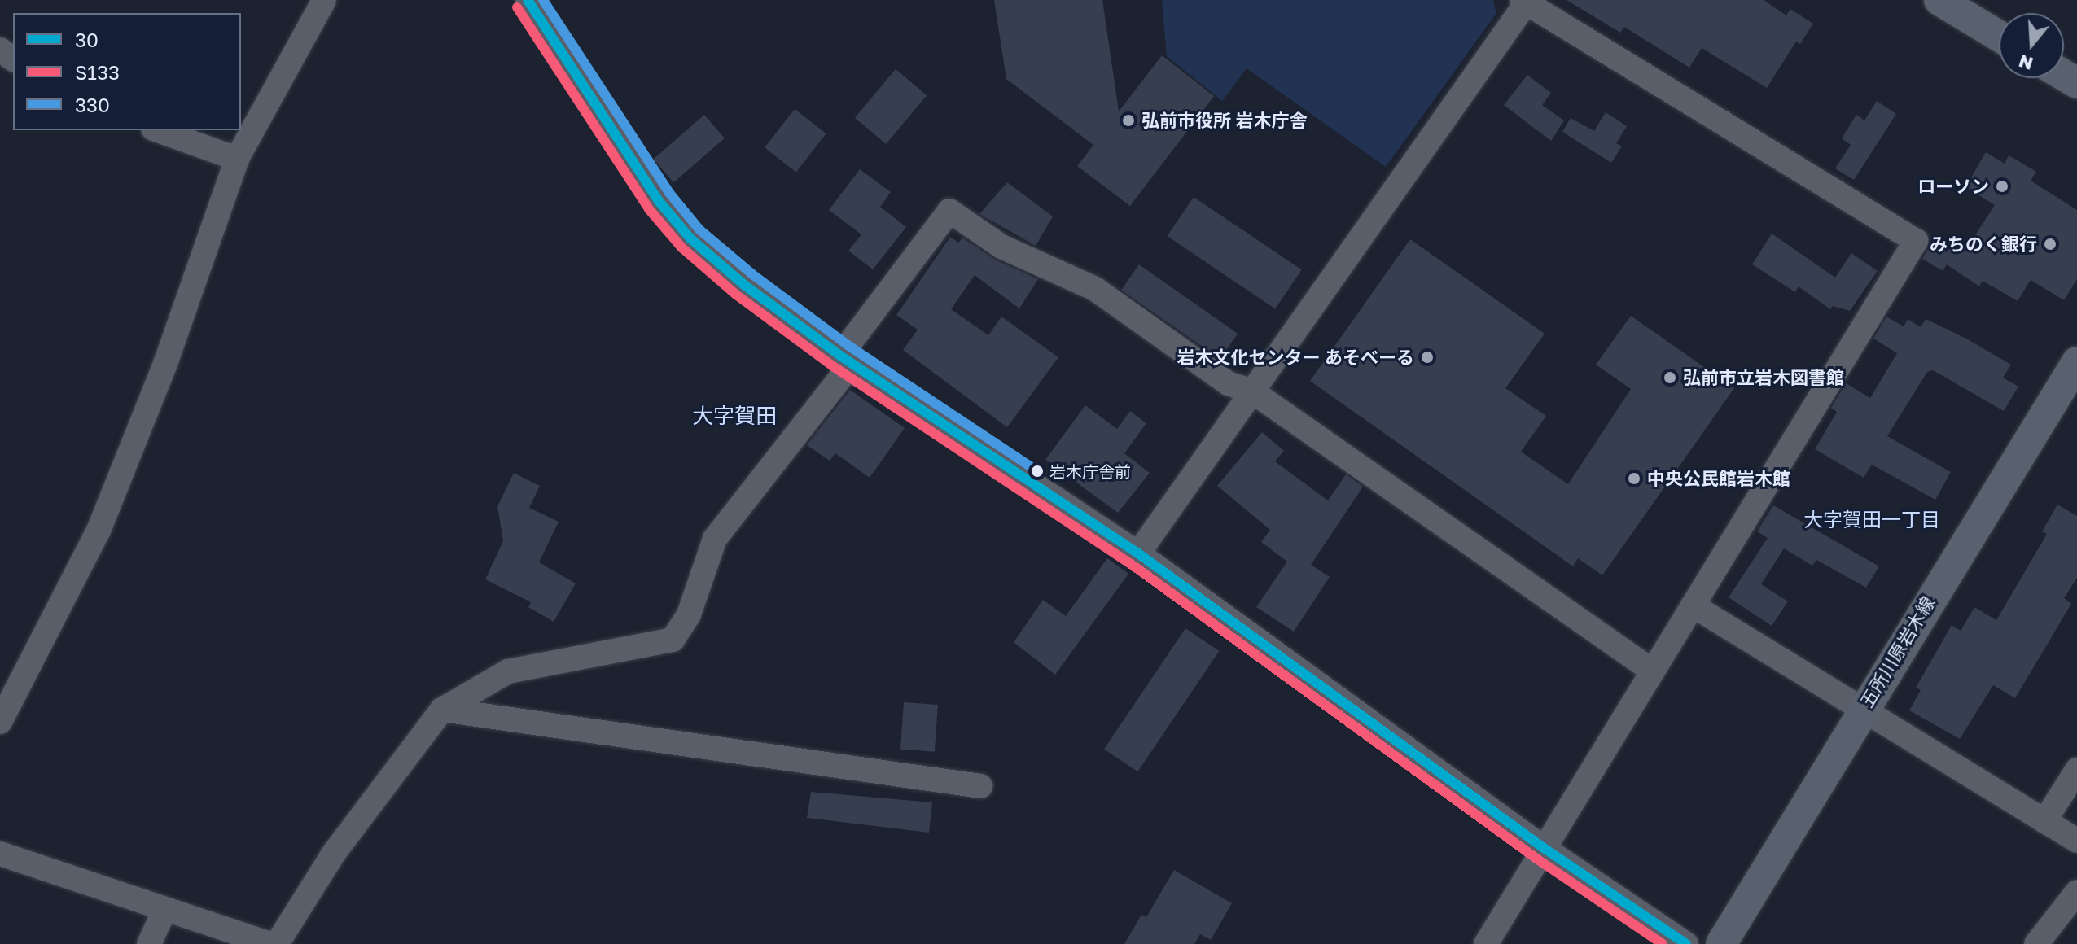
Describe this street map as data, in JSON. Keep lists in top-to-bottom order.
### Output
{
  "streets": {
    "main road": ["五所川原岩木線"]
  },
  "districts": ["大字賀田", "大字賀田一丁目"],
  "places": [
    "弘前市役所 岩木庁舎",
    "ローソン",
    "みちのく銀行",
    "岩木文化センター あそべーる",
    "弘前市立岩木図書館",
    "岩木庁舎前",
    "中央公民館岩木館"
  ],
  "lines": ["transit line 30", "transit line 330", "transit line S133"],
  "legend": ["30", "S133", "330"],
  "north": "bottom"
}
